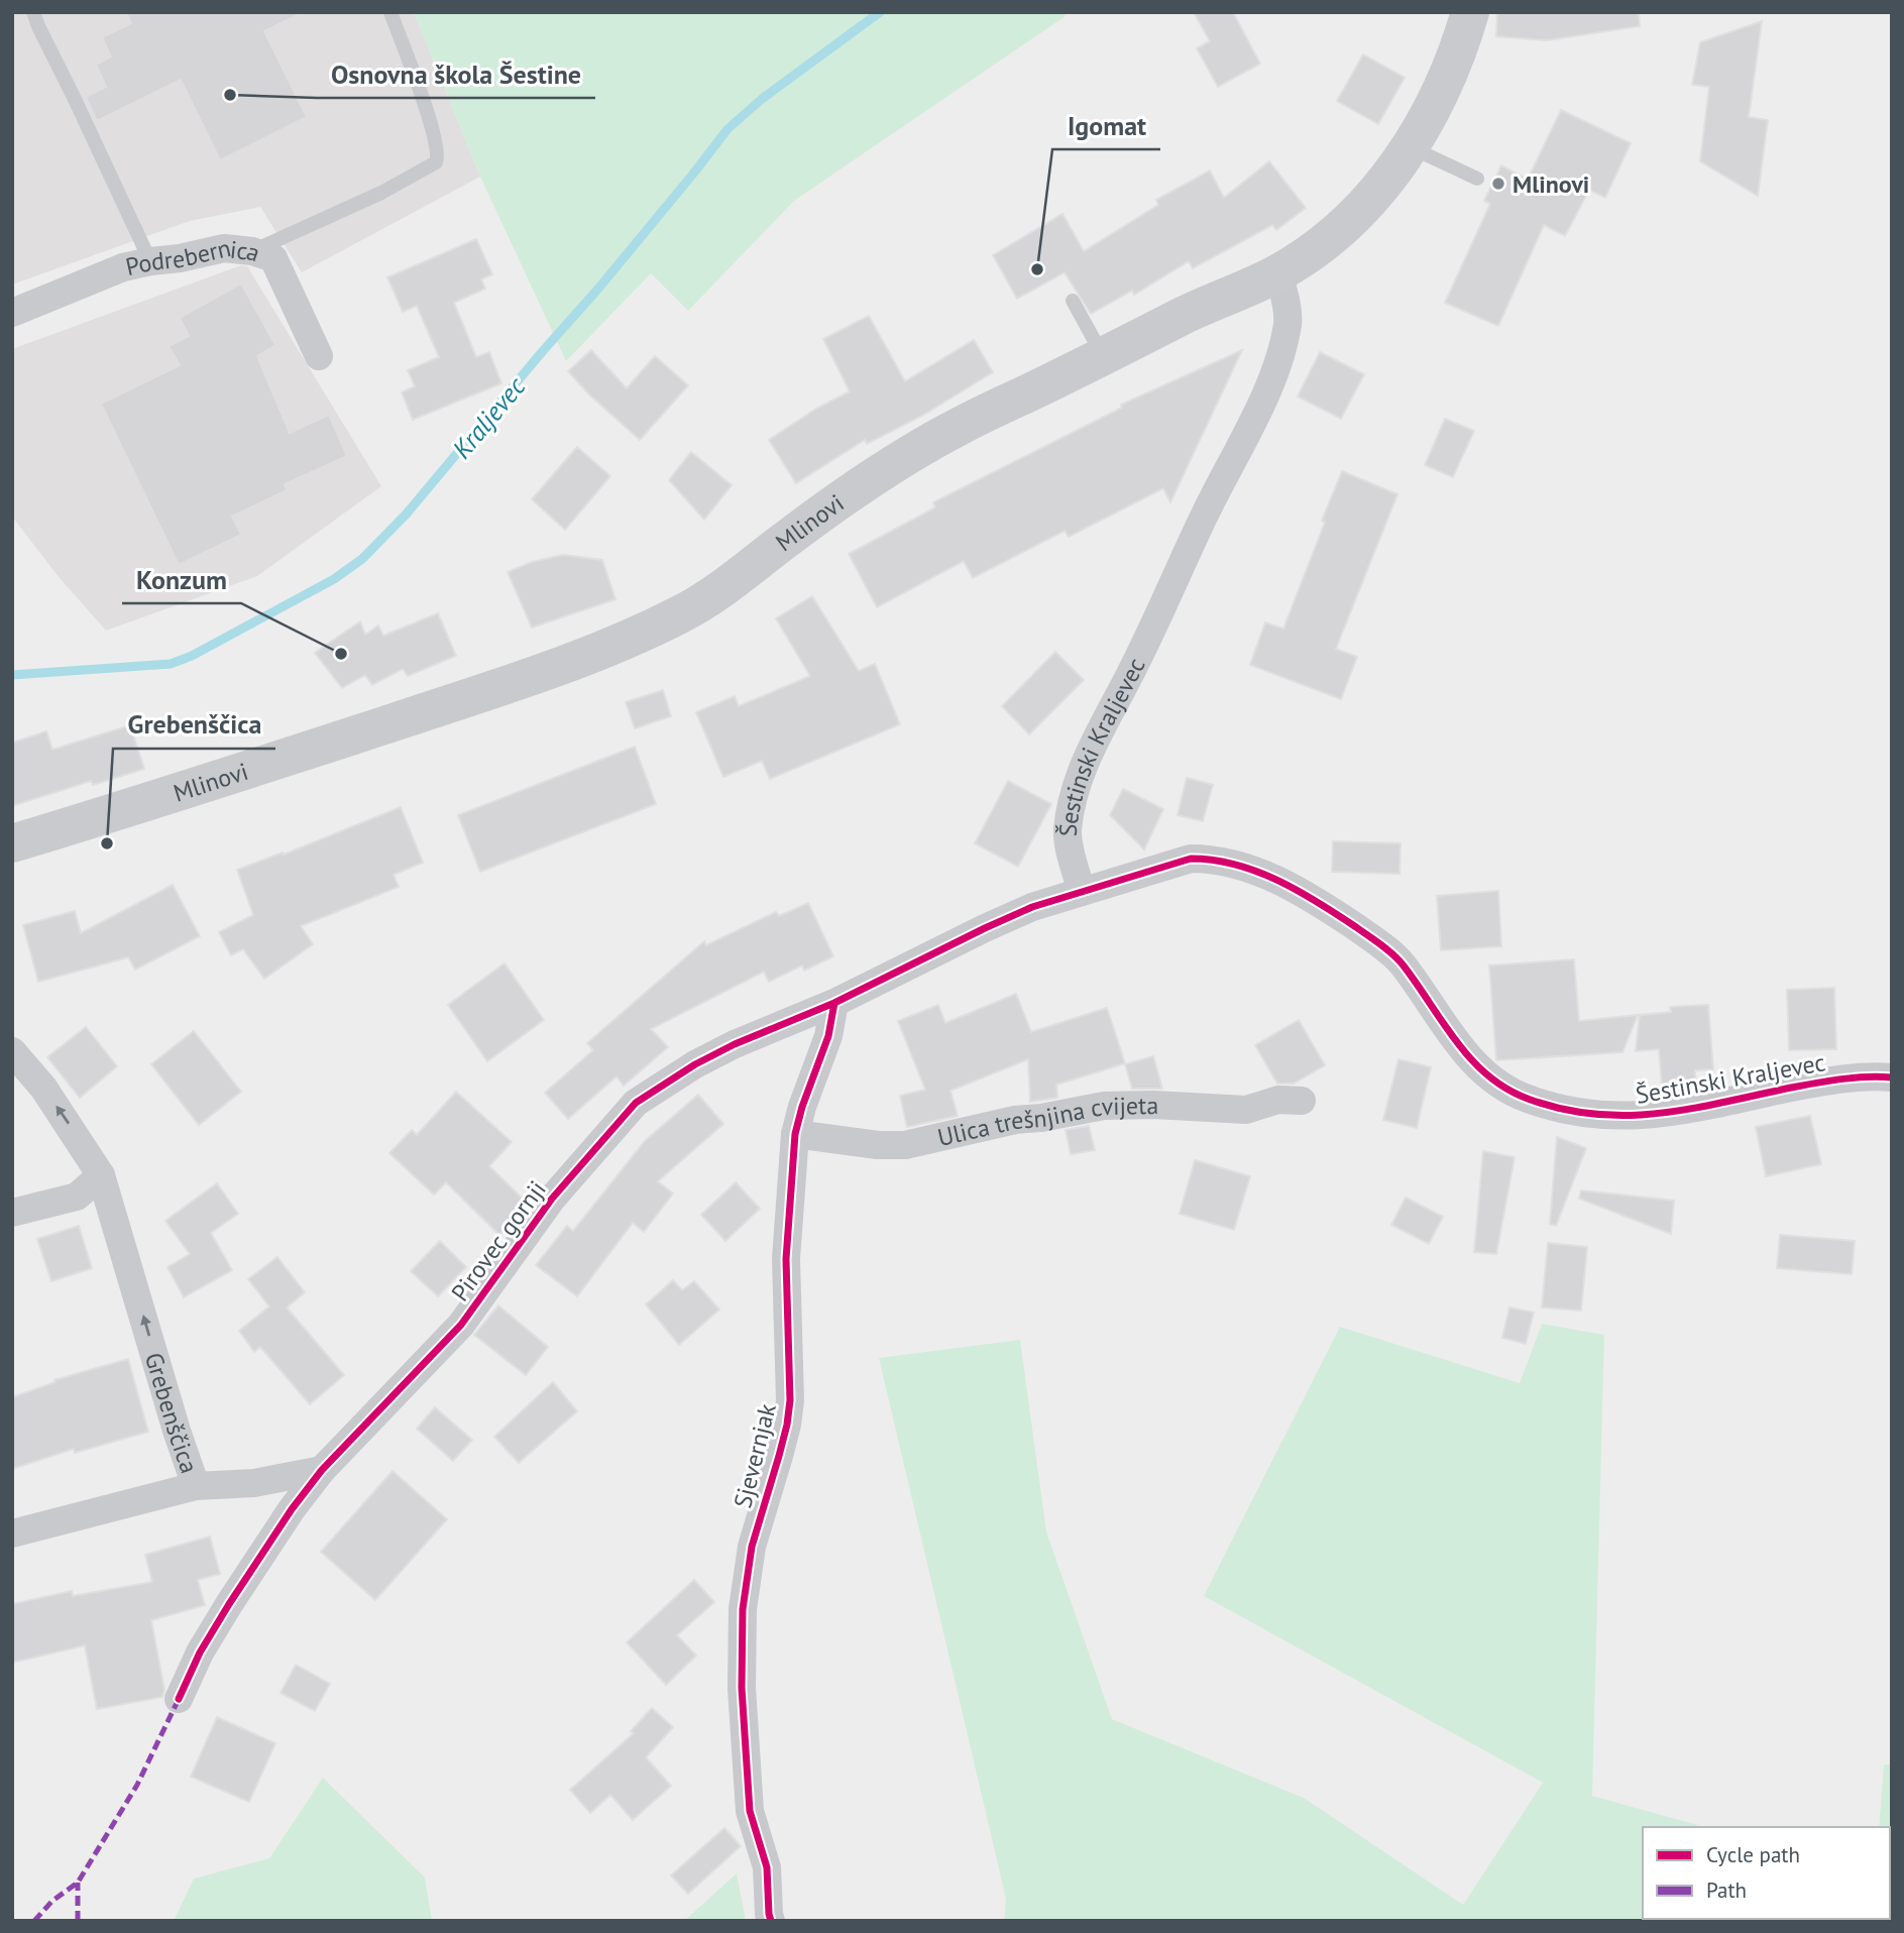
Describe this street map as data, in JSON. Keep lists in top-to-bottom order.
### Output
{
  "streets": {
    "main road": ["Mlinovi"],
    "street": [
      "Podrebernica",
      "Šestinski Kraljevec",
      "Ulica trešnjina cvijeta",
      "Pirovec gornji",
      "Grebenščica",
      "Sjevernjak"
    ]
  },
  "crossings": [
    ["Mlinovi", "Šestinski Kraljevec"],
    ["Šestinski Kraljevec", "Pirovec gornji"],
    ["Ulica trešnjina cvijeta", "Sjevernjak"],
    ["Pirovec gornji", "Sjevernjak"]
  ],
  "one_way": ["Grebenščica"],
  "water": ["Kraljevec"],
  "places": [
    "Osnovna škola Šestine",
    "Mlinovi",
    "Igomat",
    "Konzum",
    "Grebenščica"
  ],
  "legend": ["Cycle path", "Path"]
}
